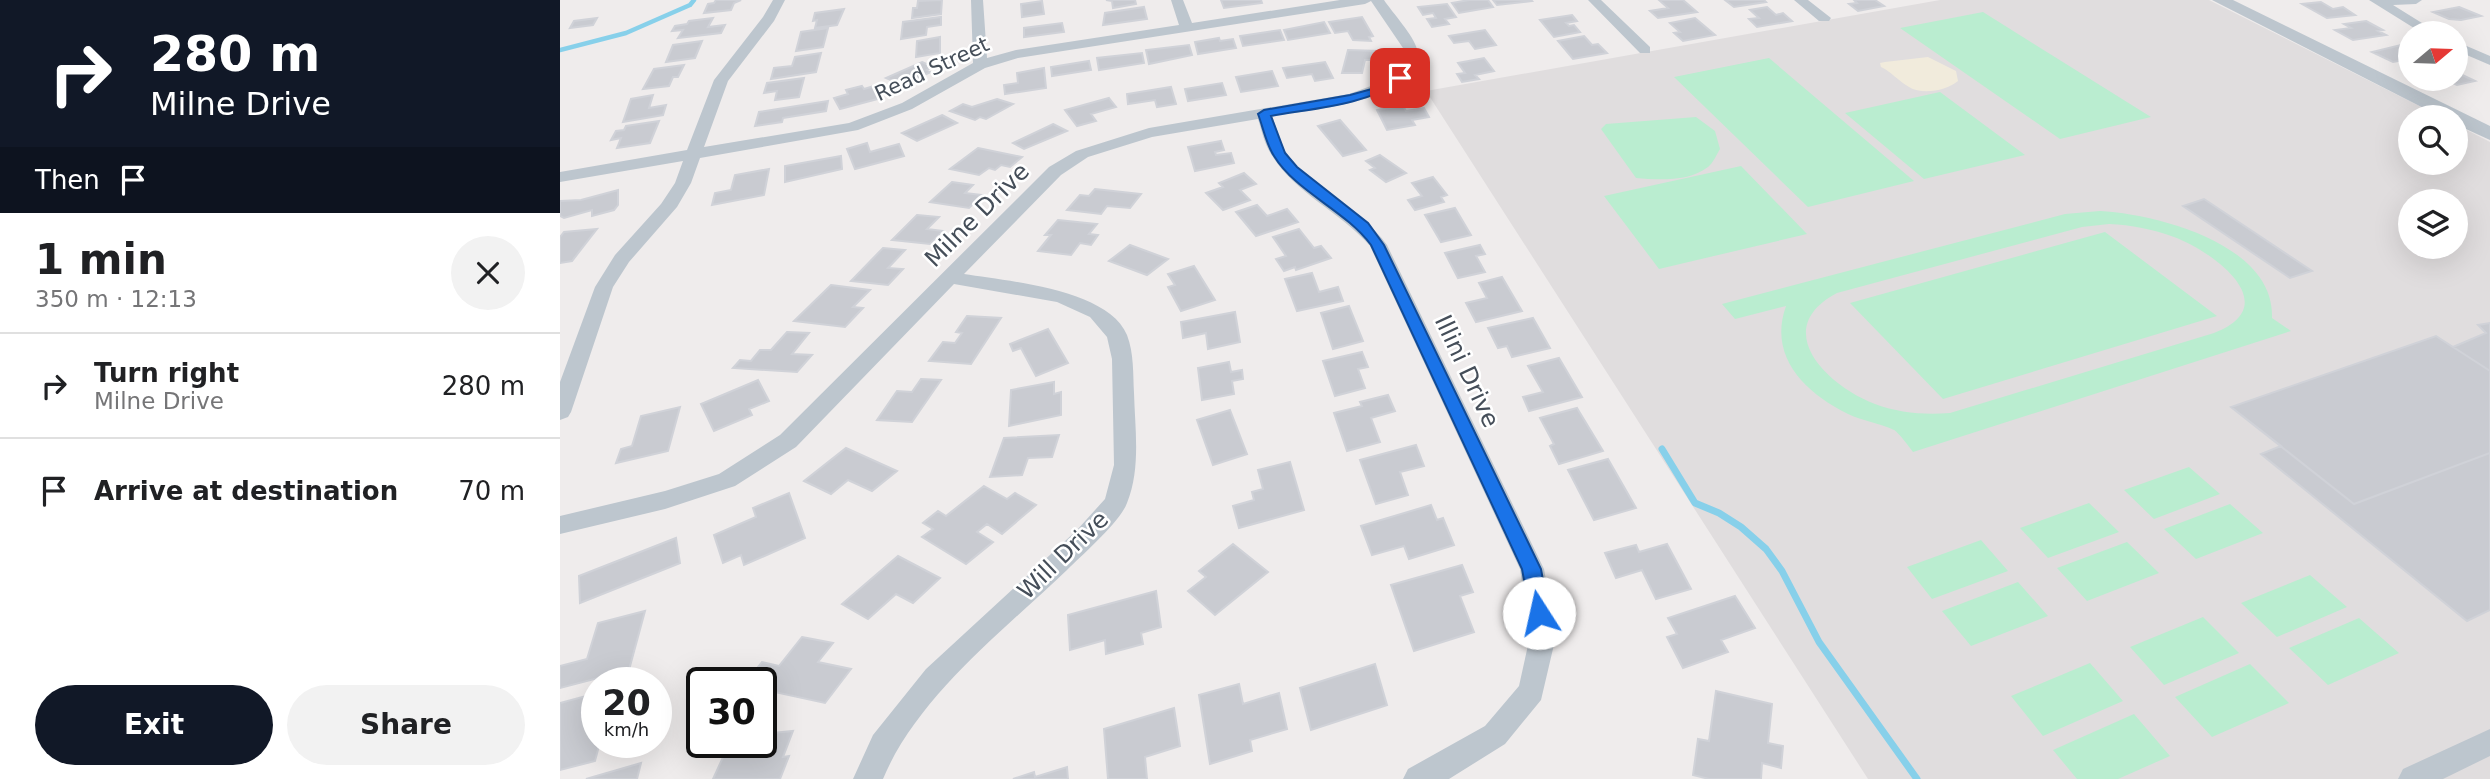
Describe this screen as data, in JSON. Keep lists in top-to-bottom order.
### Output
{
  "streets": {
    "street": [
      "Read Street",
      "Milne Drive",
      "Illini Drive",
      "Will Drive"
    ]
  },
  "crossings": [
    ["Milne Drive", "Illini Drive"],
    ["Milne Drive", "Will Drive"]
  ],
  "north": "right",
  "page": {
    "turn": ["280 m", "Milne Drive"],
    "then": "Then",
    "heading": ["1 min", "350 m · 12:13"],
    "list": [
      {
        "name": "Turn right",
        "note": "Milne Drive",
        "value": "280 m"
      },
      {
        "name": "Arrive at destination",
        "value": "70 m"
      }
    ],
    "speed": "20 km/h",
    "limit": "30",
    "buttons": ["Exit", "Share"]
  }
}
